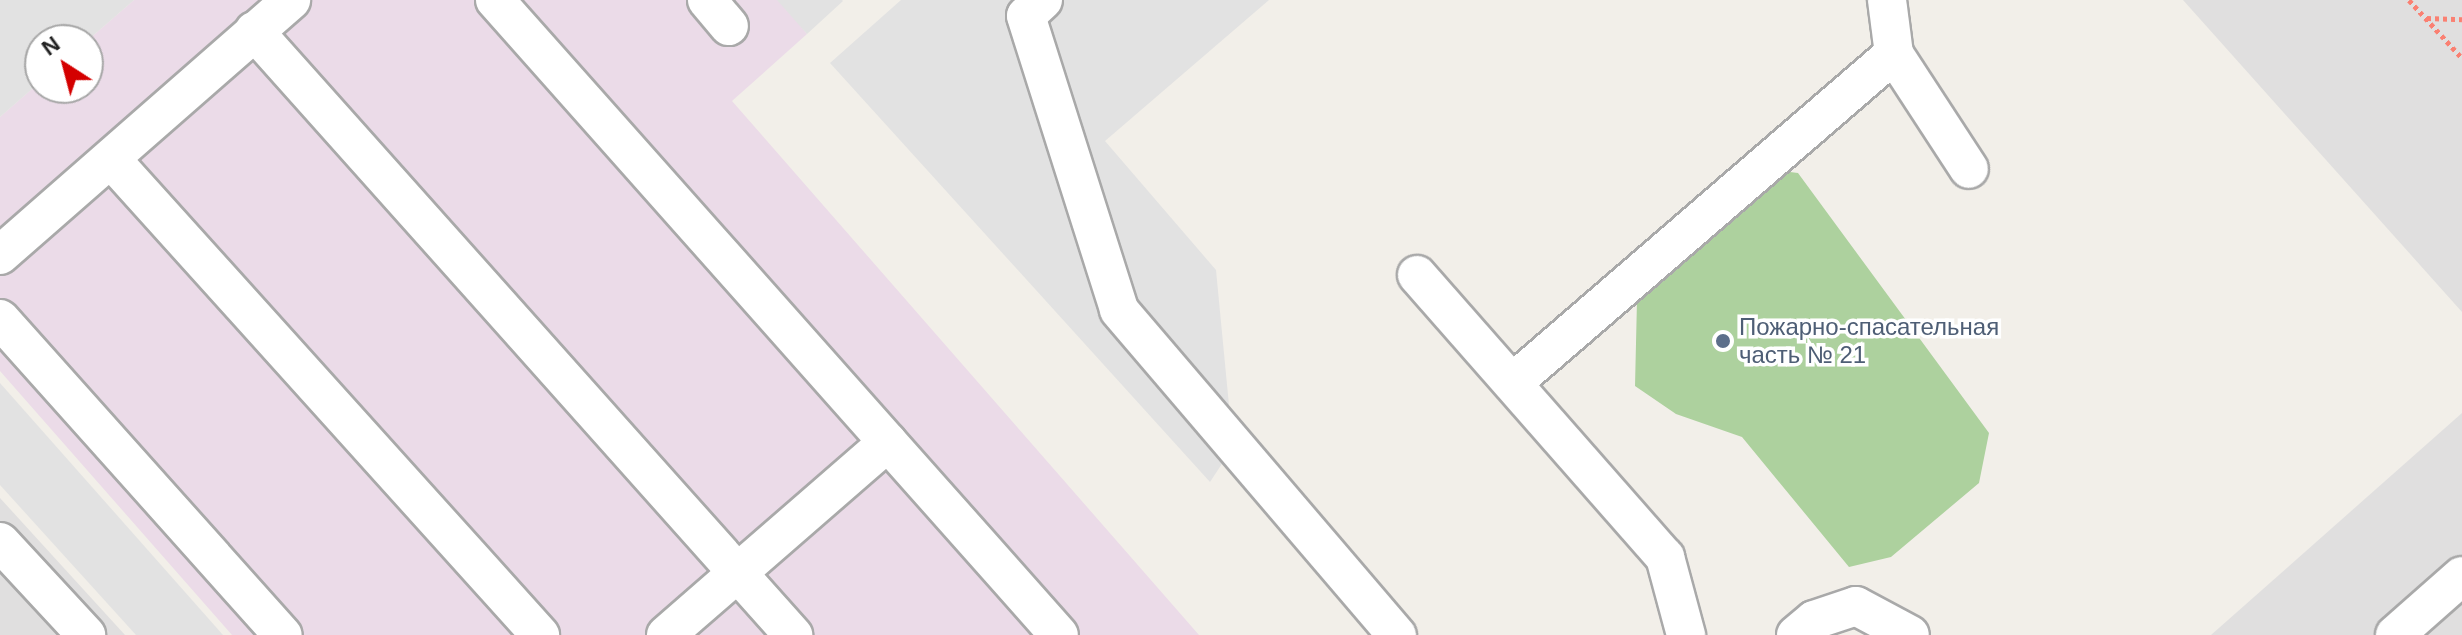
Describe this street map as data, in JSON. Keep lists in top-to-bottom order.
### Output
{
  "places": ["Пожарно-спасательная часть № 21"],
  "north": "top left"
}
